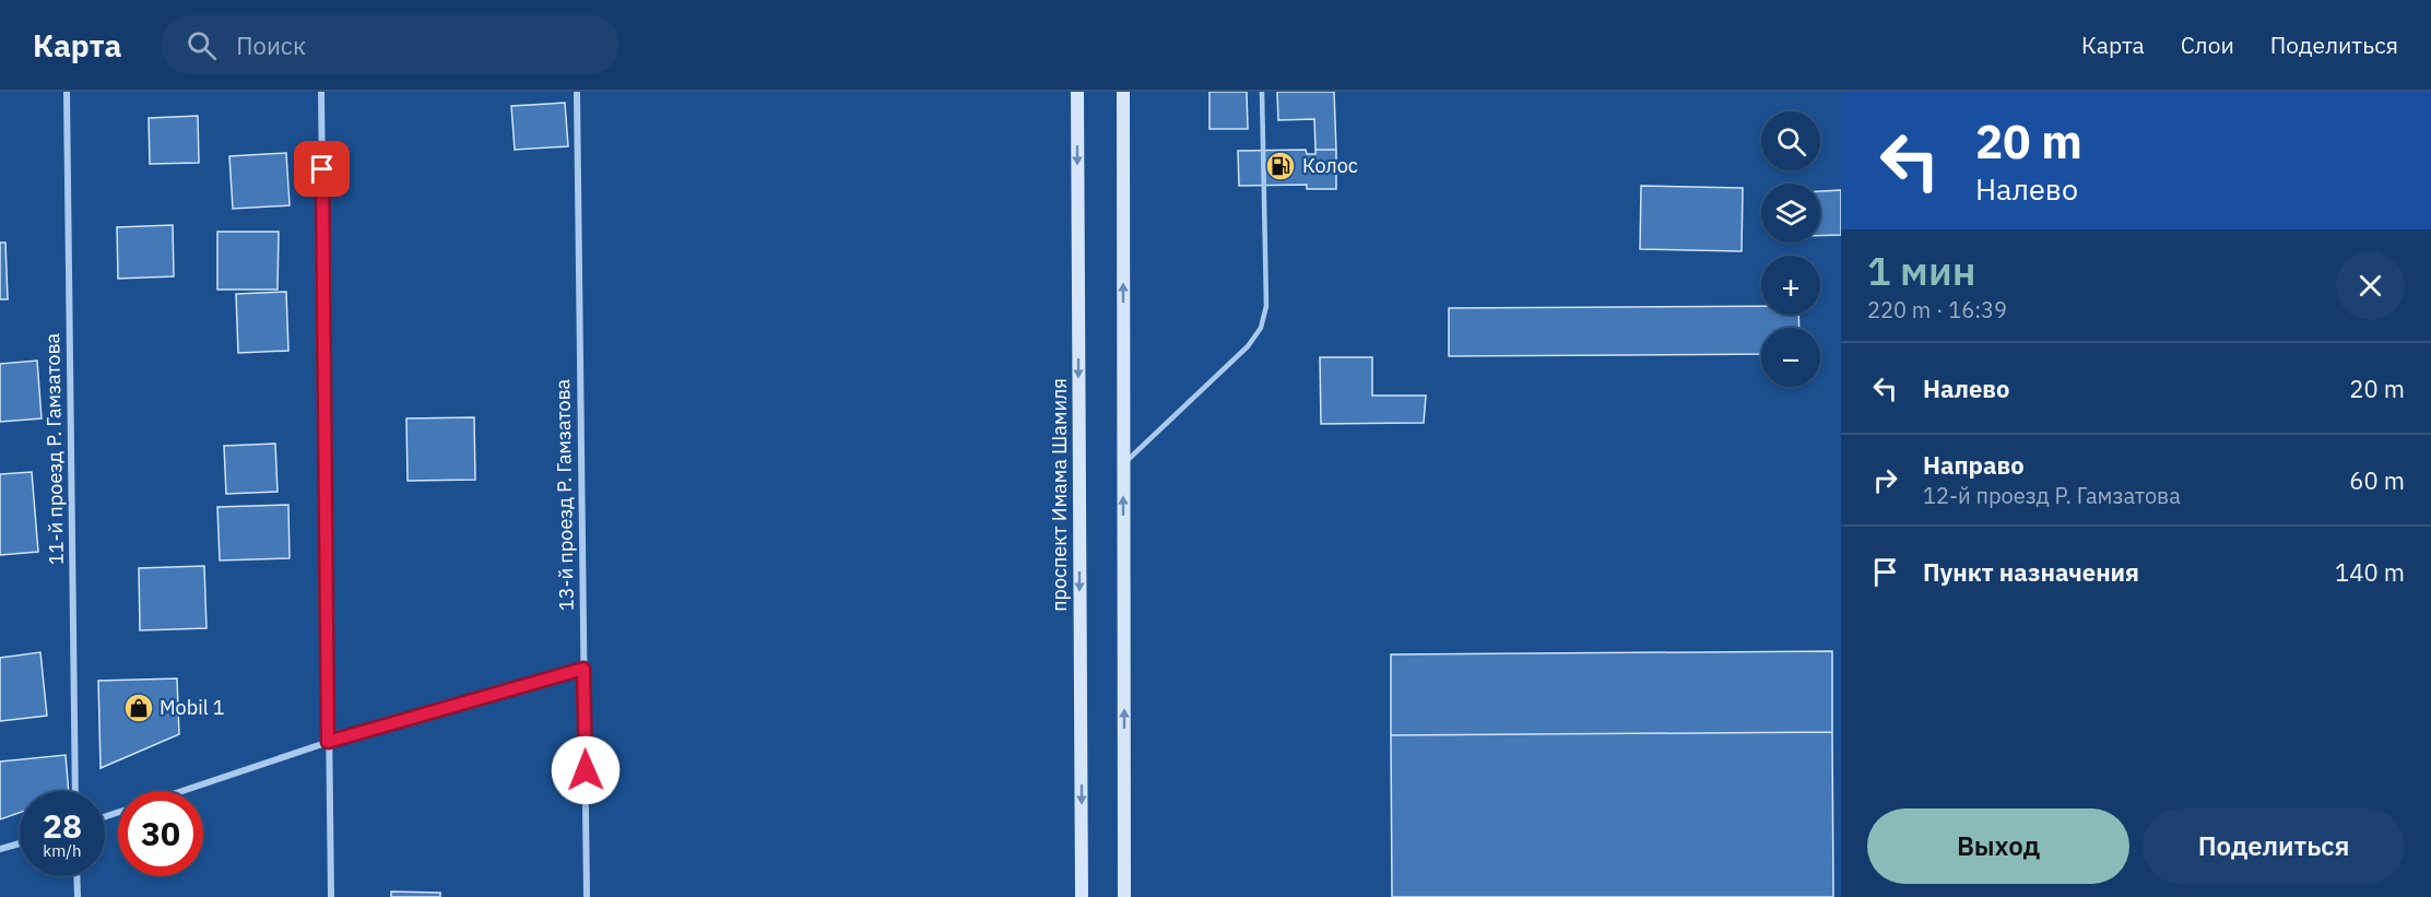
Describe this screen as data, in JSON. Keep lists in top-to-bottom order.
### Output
{
  "streets": {
    "main road": ["проспект Имама Шамиля"],
    "street": ["11-й проезд Р. Гамзатова", "13-й проезд Р. Гамзатова"]
  },
  "places": {
    "fuel station": ["Колос"],
    "shop": ["Mobil 1"]
  },
  "page": {
    "header": "Карта",
    "search": "Поиск",
    "nav": ["Карта", "Слои", "Поделиться"],
    "turn": ["20 m", "Налево"],
    "map_buttons": ["+", "−"],
    "heading": ["1 мин", "220 m · 16:39"],
    "list": [
      {
        "name": "Налево",
        "value": "20 m"
      },
      {
        "name": "Направо",
        "note": "12-й проезд Р. Гамзатова",
        "value": "60 m"
      },
      {
        "name": "Пункт назначения",
        "value": "140 m"
      }
    ],
    "speed": "28 km/h",
    "limit": "30",
    "buttons": ["Выход", "Поделиться"]
  }
}
